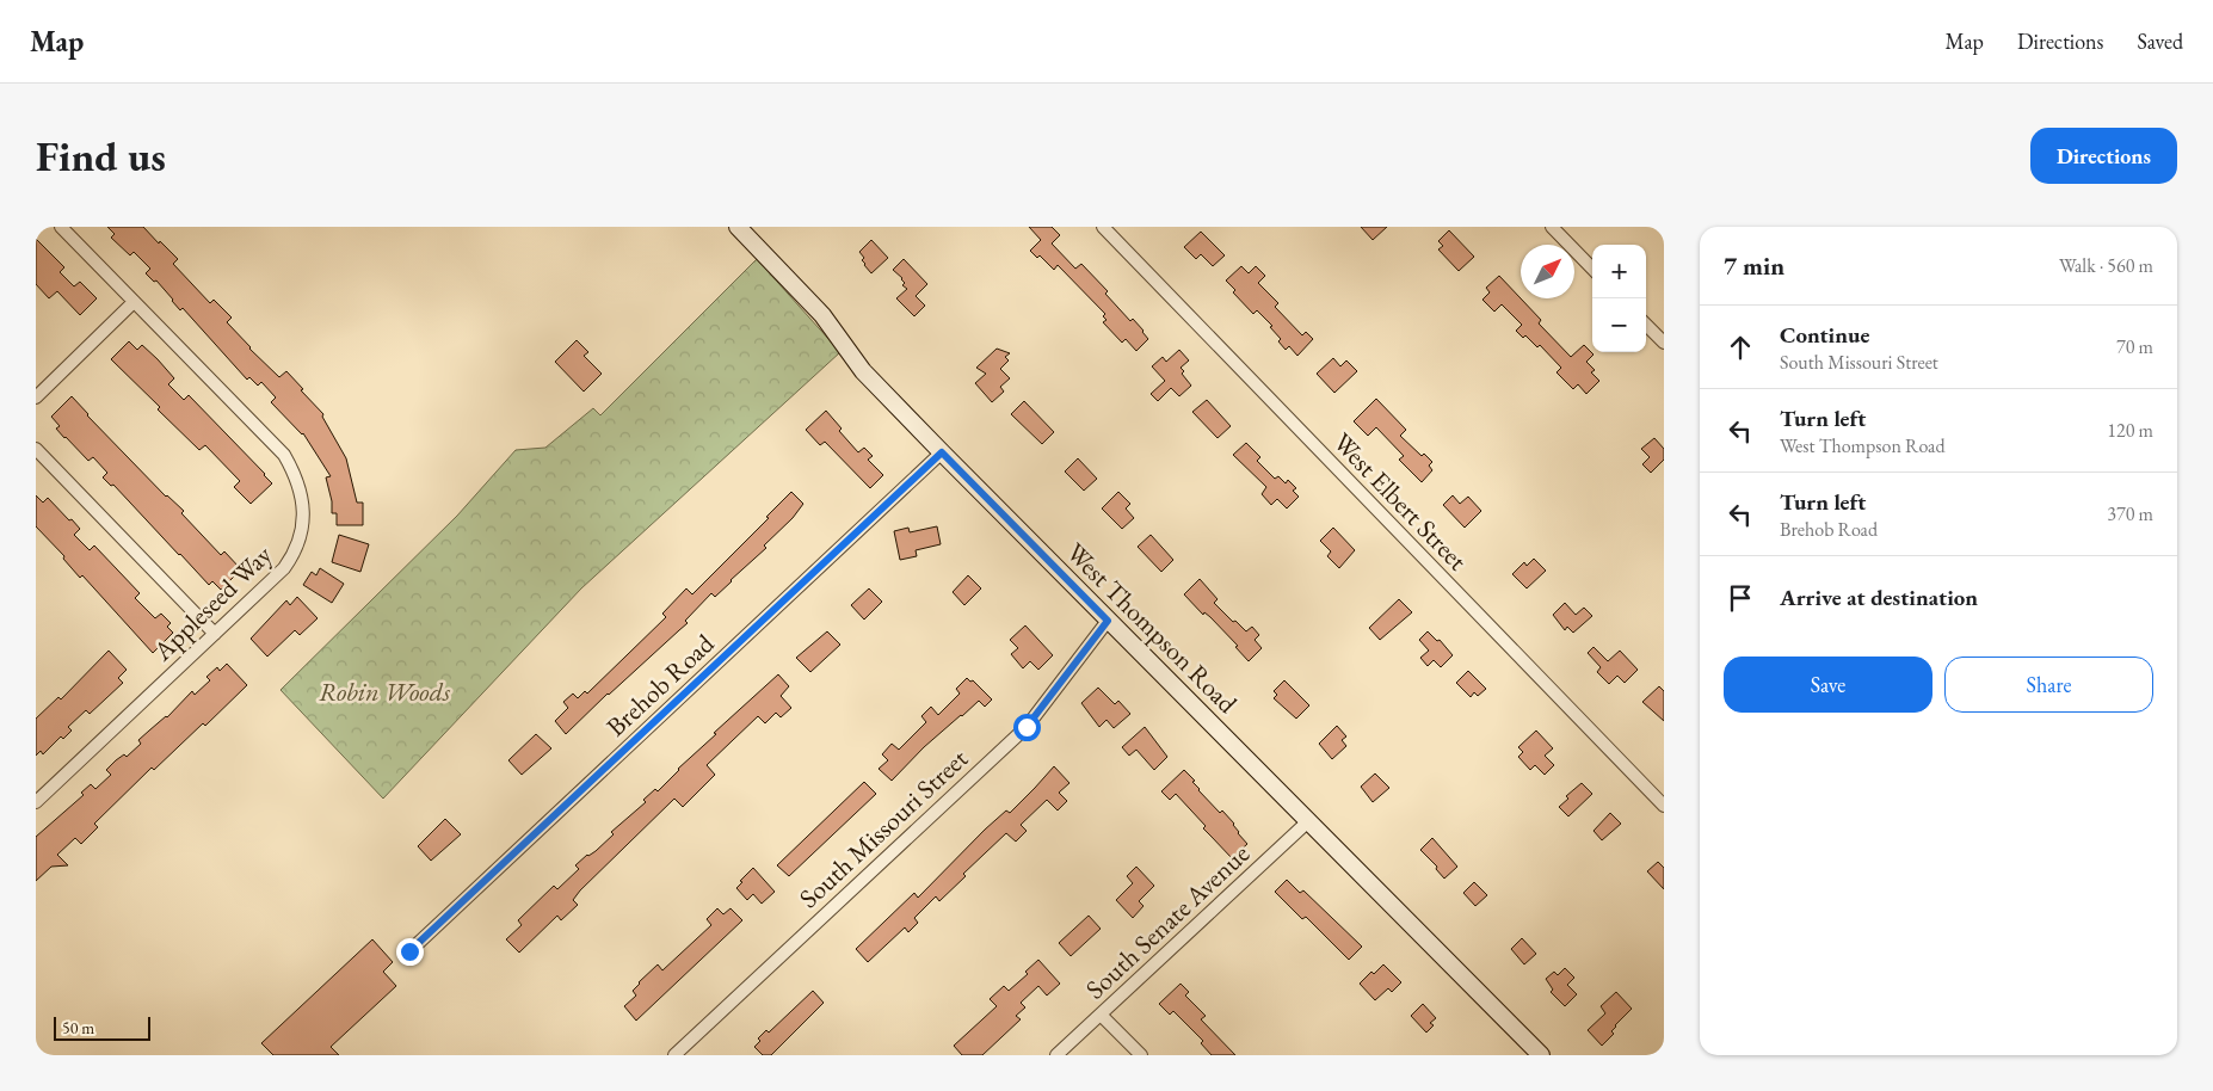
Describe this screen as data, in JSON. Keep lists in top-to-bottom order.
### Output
{
  "streets": {
    "main road": ["West Thompson Road"],
    "street": [
      "West Elbert Street",
      "Appleseed Way",
      "Brehob Road",
      "South Missouri Street",
      "South Senate Avenue"
    ]
  },
  "crossings": [
    ["West Thompson Road", "Brehob Road"],
    ["West Thompson Road", "South Missouri Street"],
    ["West Thompson Road", "South Senate Avenue"]
  ],
  "parks": ["Robin Woods"],
  "scale_bar": "50 m",
  "north": "top right",
  "page": {
    "header": "Map",
    "nav": ["Map", "Directions", "Saved"],
    "buttons": [
      "Directions",
      ["Save", "Share"]
    ],
    "title": "Find us",
    "heading": ["7 min", "Walk · 560 m"],
    "map_buttons": ["+", "−"],
    "list": [
      ["Continue", "South Missouri Street", "70 m"],
      ["Turn left", "West Thompson Road", "120 m"],
      ["Turn left", "Brehob Road", "370 m"],
      "Arrive at destination"
    ],
    "scale": "50 m"
  }
}
